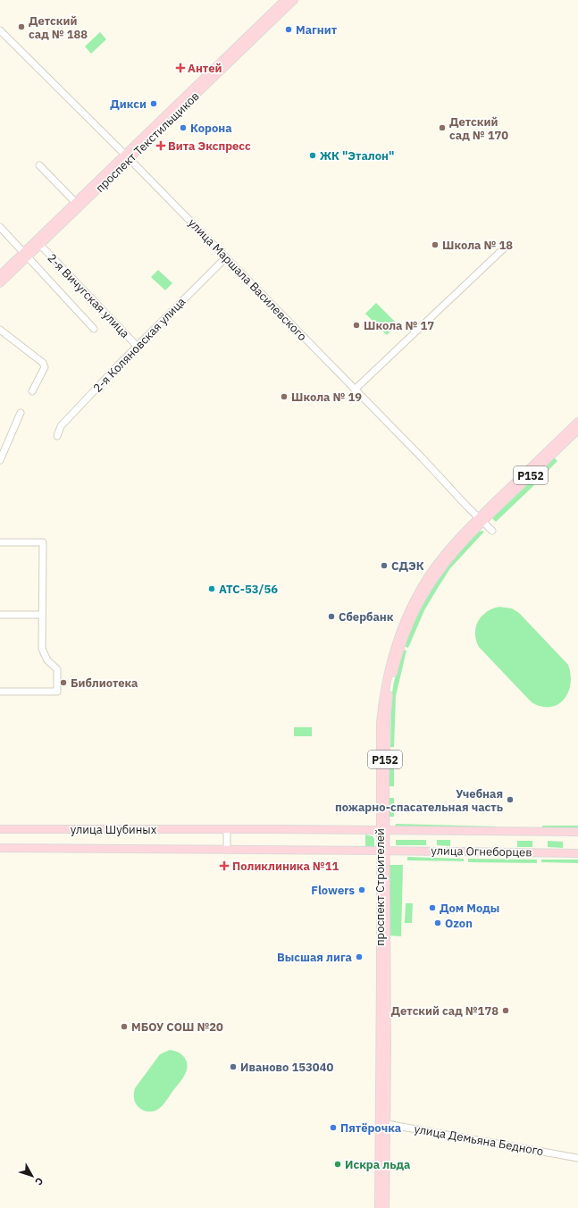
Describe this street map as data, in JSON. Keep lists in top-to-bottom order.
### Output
{
  "streets": {
    "main road": [
      "проспект Текстильщиков",
      "Р152",
      "улица Шубиных",
      "улица Огнеборцев",
      "проспект Строителей"
    ],
    "street": [
      "улица Маршала Василевского",
      "2-я Вичугская улица",
      "2-я Коляновская улица",
      "улица Демьяна Бедного"
    ]
  },
  "crossings": [
    ["проспект Текстильщиков", "улица Маршала Василевского"],
    ["проспект Текстильщиков", "2-я Вичугская улица"],
    ["улица Маршала Василевского", "2-я Коляновская улица"],
    ["улица Маршала Василевского", "проспект Строителей"],
    ["2-я Вичугская улица", "2-я Коляновская улица"],
    ["улица Шубиных", "улица Огнеборцев"],
    ["улица Шубиных", "проспект Строителей"],
    ["улица Огнеборцев", "проспект Строителей"],
    ["проспект Строителей", "улица Демьяна Бедного"]
  ],
  "places": {
    "other": [
      "Детский сад № 188",
      "Магнит",
      "Дикси",
      "Корона",
      "Детский сад № 170",
      "ЖК \"Эталон\"",
      "Школа № 18",
      "Школа № 17",
      "Школа № 19",
      "СДЭК",
      "АТС-53/56",
      "Сбербанк",
      "Библиотека",
      "Учебная пожарно-спасательная часть",
      "Flowers",
      "Дом Моды",
      "Ozon",
      "Высшая лига",
      "Детский сад №178",
      "МБОУ СОШ №20",
      "Иваново 153040",
      "Пятёрочка",
      "Искра льда"
    ],
    "health": ["Антей", "Вита Экспресс", "Поликлиника №11"]
  },
  "north": "bottom right"
}
